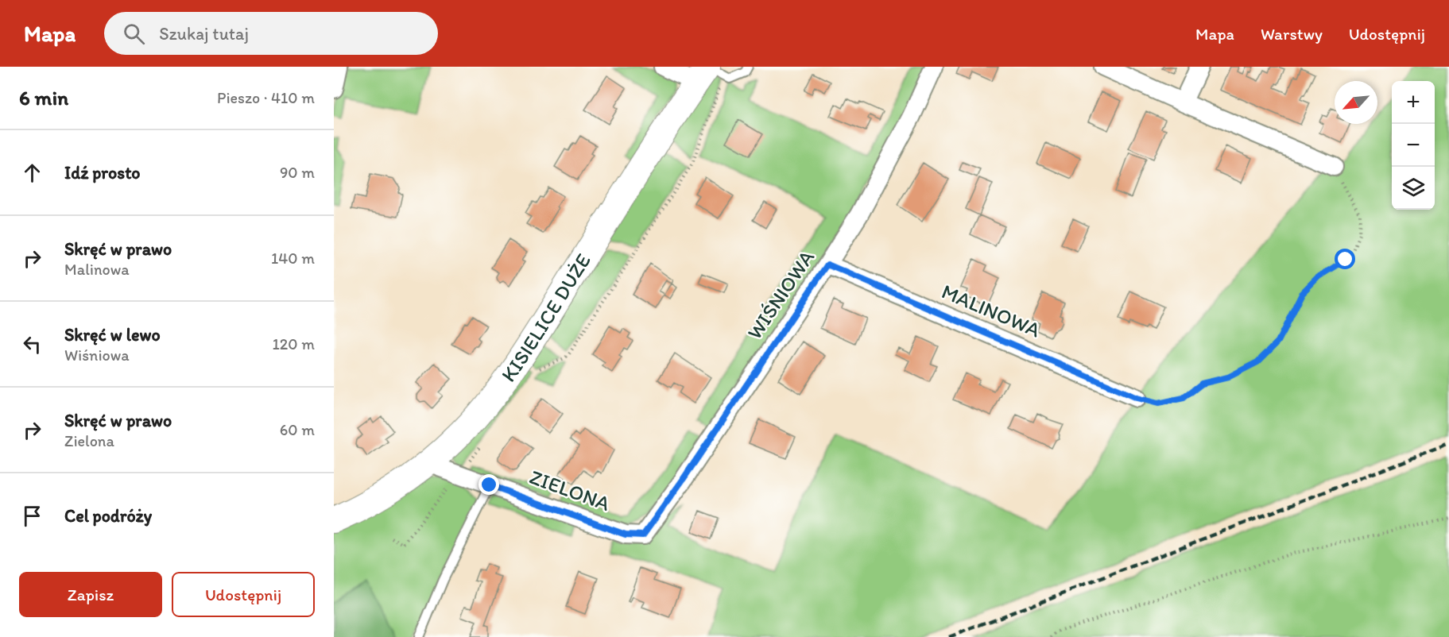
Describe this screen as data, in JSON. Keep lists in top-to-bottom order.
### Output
{
  "streets": {
    "street": [
      "WIŚNIOWA",
      "MALINOWA",
      "KISIELICE DUŻE",
      "ZIELONA"
    ]
  },
  "crossings": [
    ["WIŚNIOWA", "MALINOWA"],
    ["WIŚNIOWA", "ZIELONA"],
    ["KISIELICE DUŻE", "ZIELONA"]
  ],
  "north": "bottom left",
  "page": {
    "header": "Mapa",
    "search": "Szukaj tutaj",
    "nav": ["Mapa", "Warstwy", "Udostępnij"],
    "heading": ["6 min", "Pieszo · 410 m"],
    "map_buttons": ["+", "−"],
    "list": [
      ["Idź prosto", "90 m"],
      ["Skręć w prawo", "Malinowa", "140 m"],
      ["Skręć w lewo", "Wiśniowa", "120 m"],
      ["Skręć w prawo", "Zielona", "60 m"],
      "Cel podróży"
    ],
    "buttons": ["Zapisz", "Udostępnij"]
  }
}
